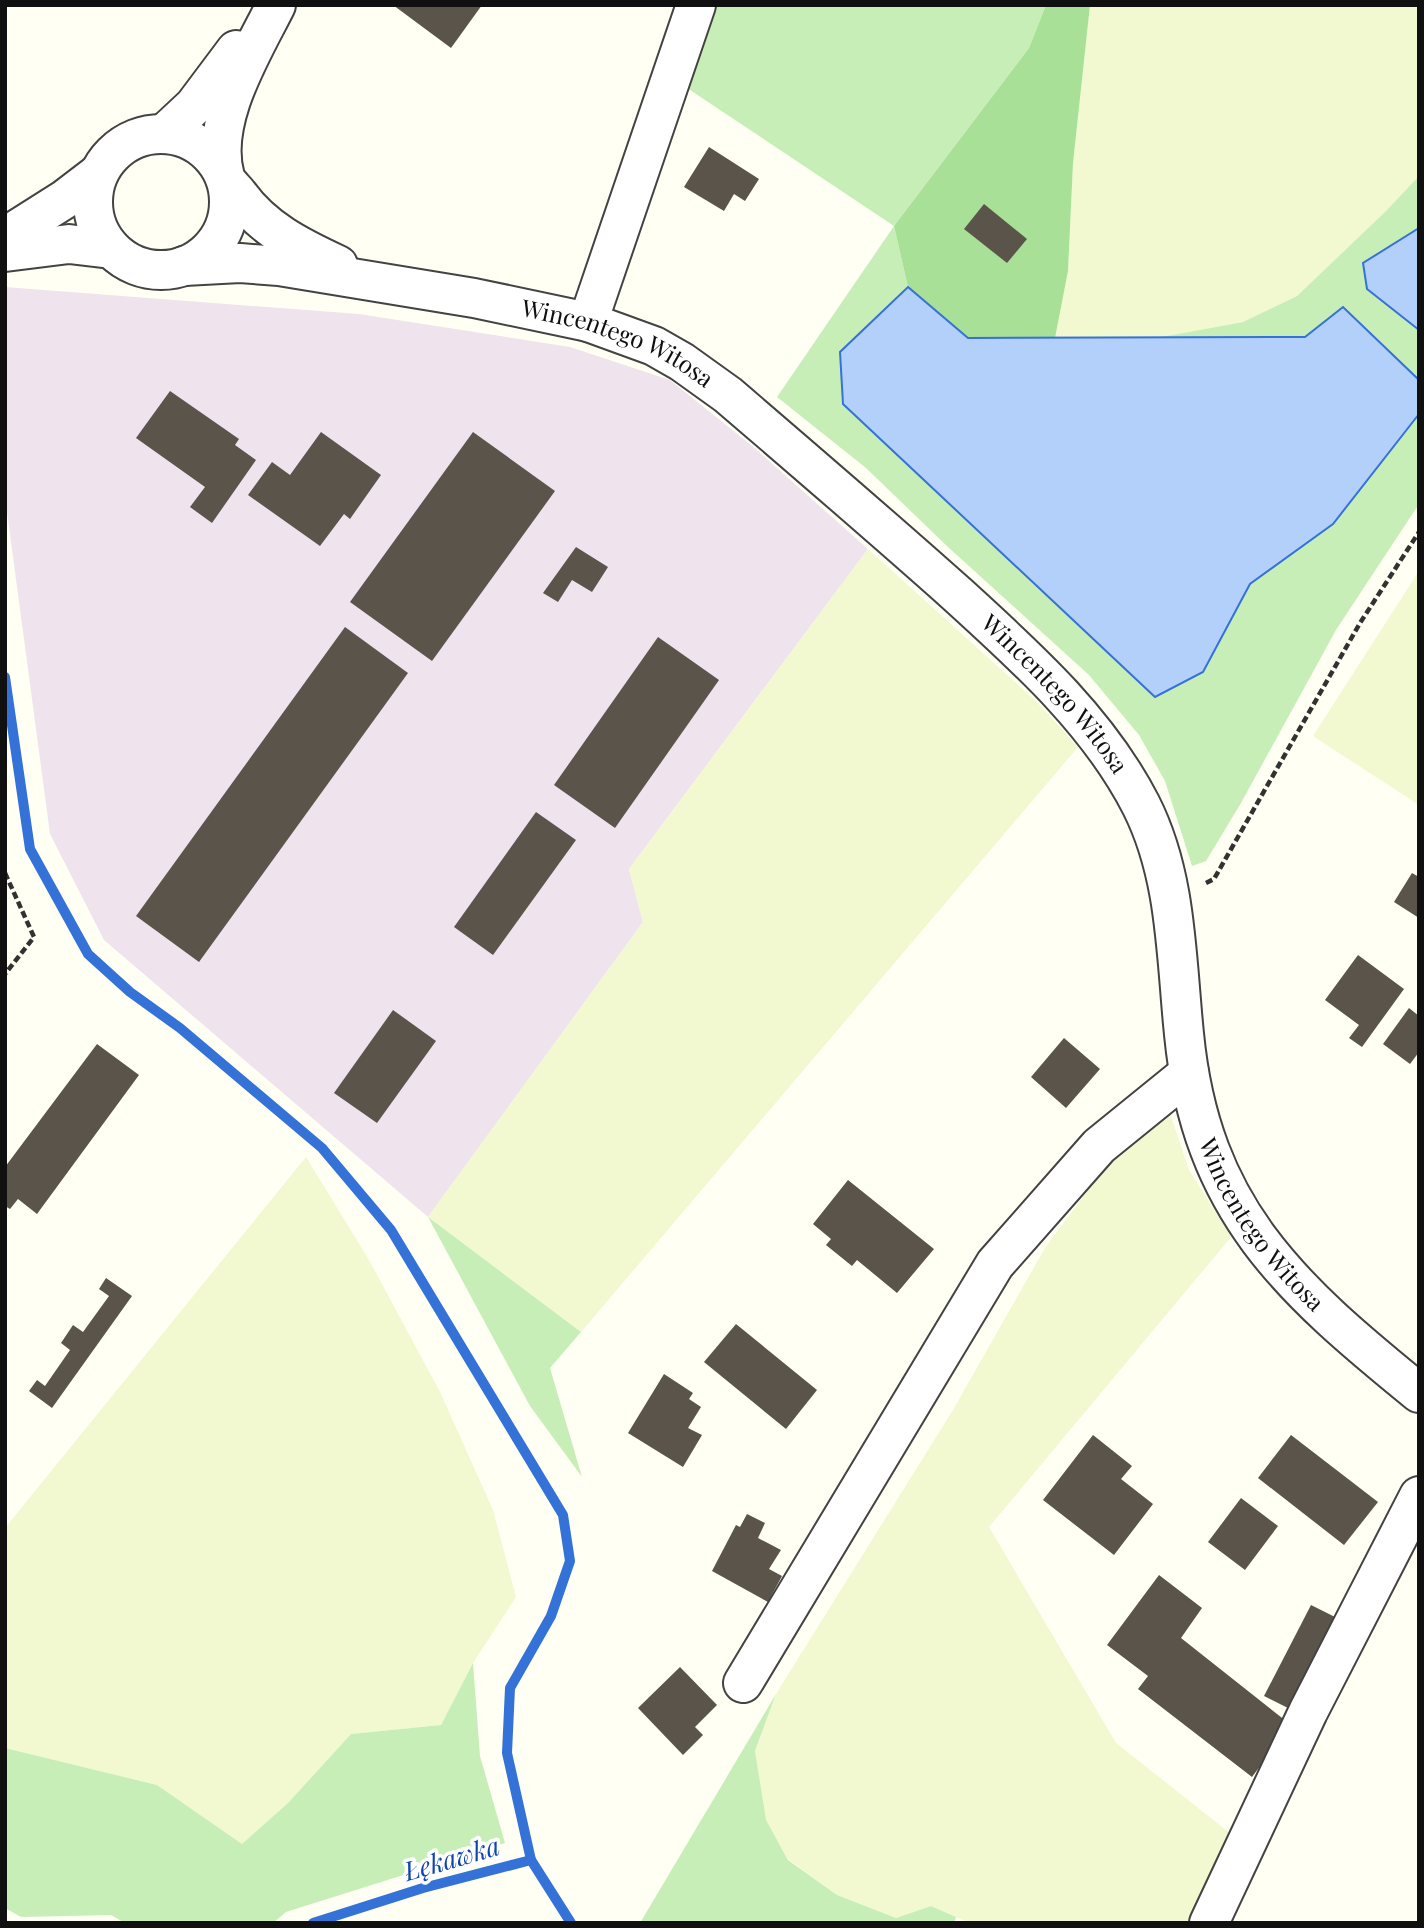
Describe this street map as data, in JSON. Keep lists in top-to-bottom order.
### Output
{
  "streets": {
    "street": ["Wincentego Witosa"]
  },
  "water": ["Łękawka"]
}
